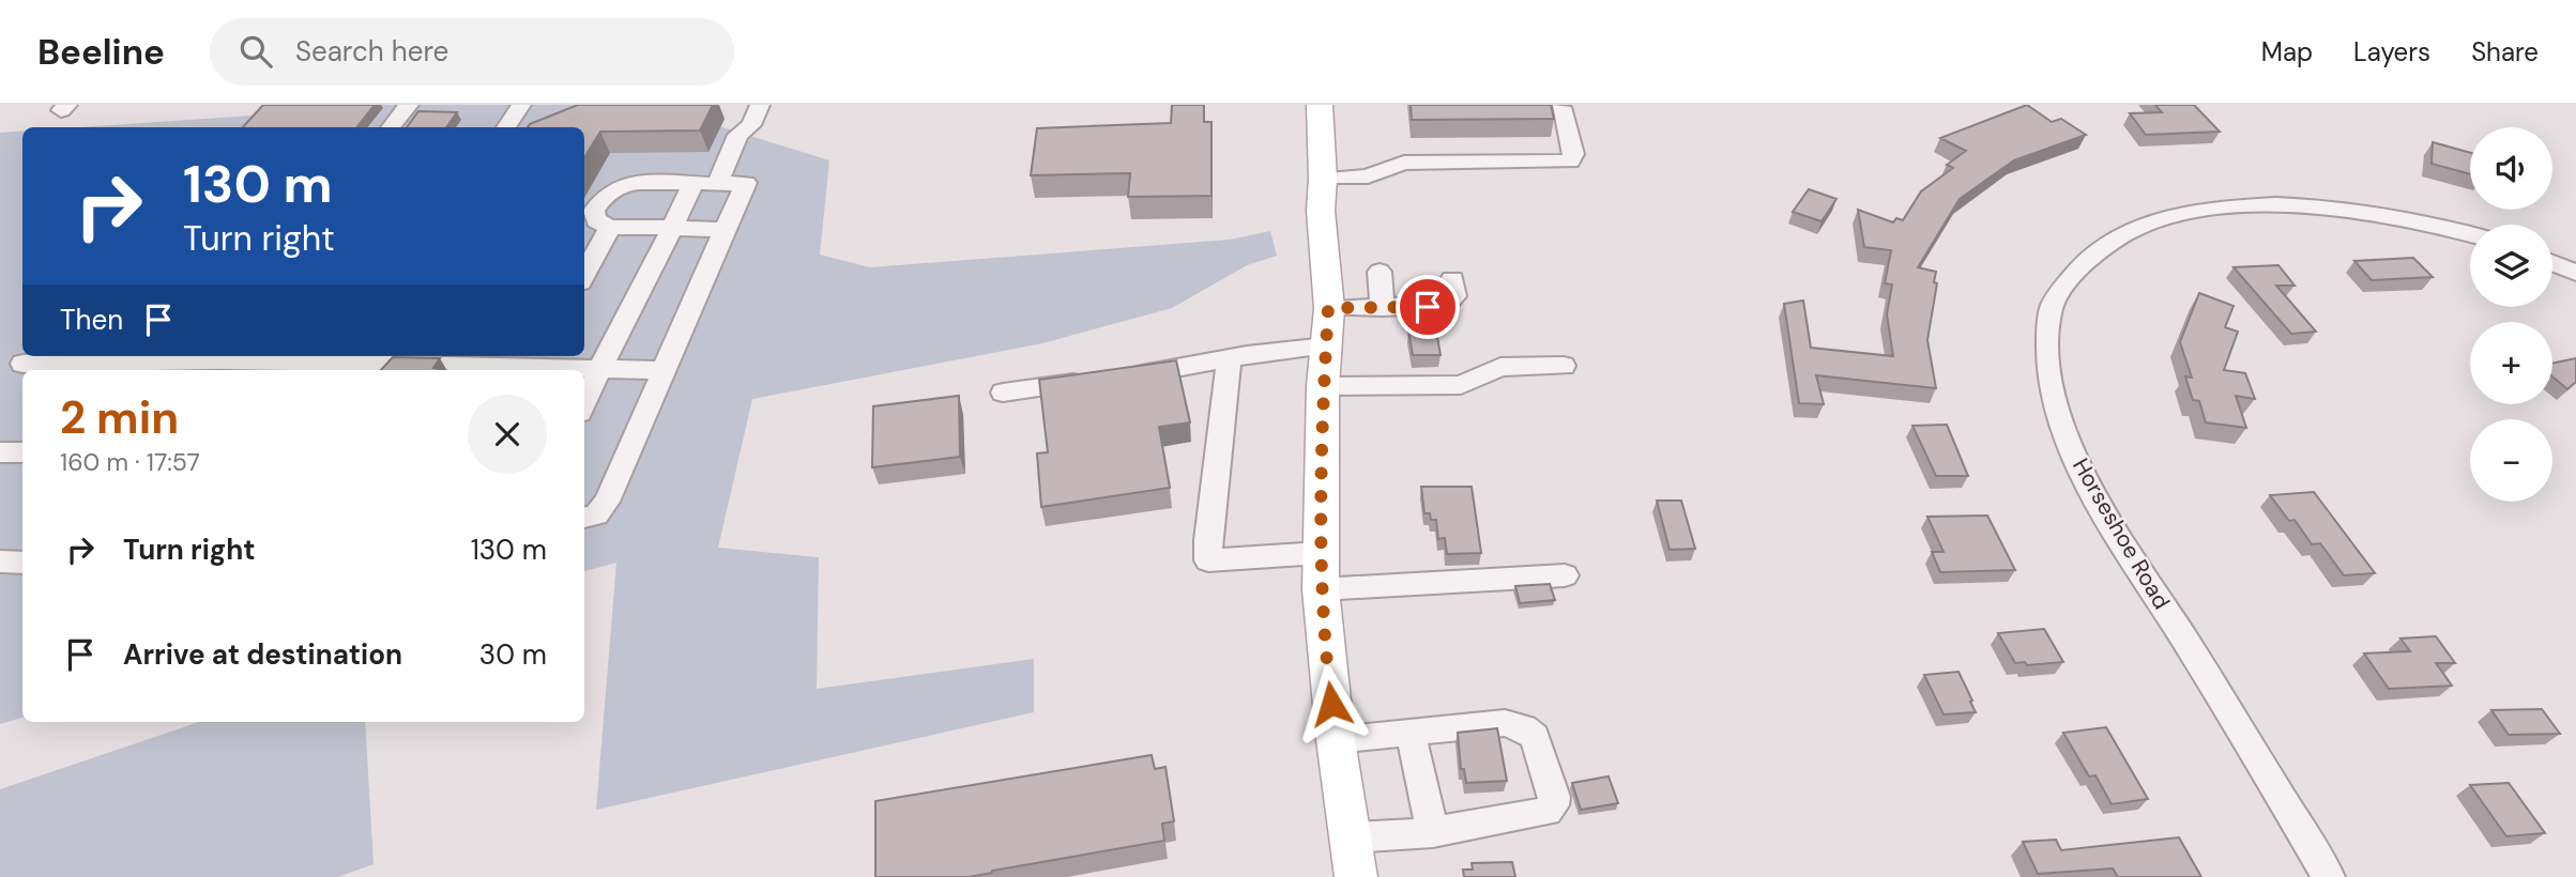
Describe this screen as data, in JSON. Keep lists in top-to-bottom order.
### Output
{
  "streets": {
    "street": ["Horseshoe Road"]
  },
  "page": {
    "header": "Beeline",
    "search": "Search here",
    "nav": ["Map", "Layers", "Share"],
    "map_buttons": ["+", "−"],
    "turn": ["130 m", "Turn right"],
    "then": "Then",
    "heading": ["2 min", "160 m · 17:57"],
    "list": [
      {
        "name": "Turn right",
        "value": "130 m"
      },
      {
        "name": "Arrive at destination",
        "value": "30 m"
      }
    ]
  }
}
